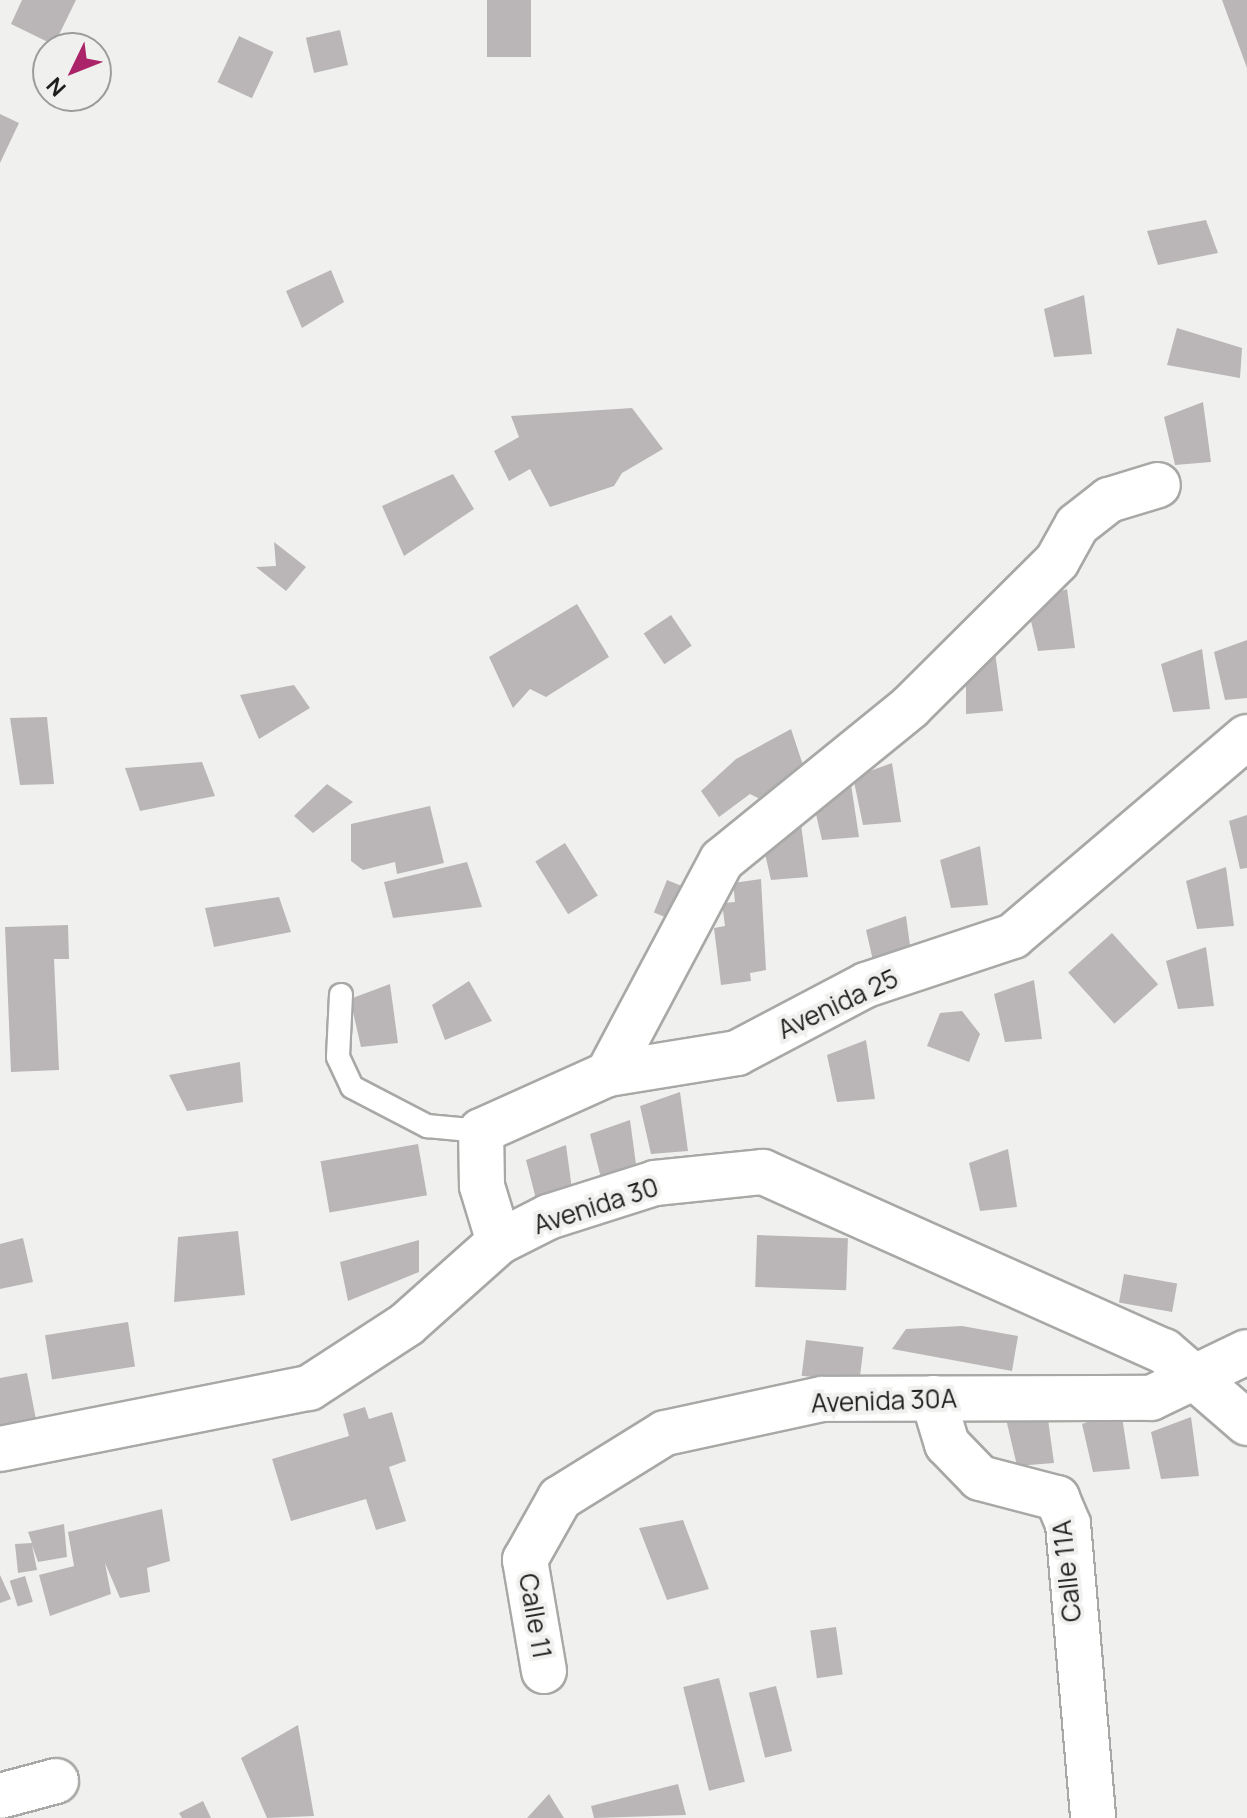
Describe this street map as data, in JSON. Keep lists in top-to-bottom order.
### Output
{
  "streets": {
    "street": [
      "Avenida 25",
      "Avenida 30",
      "Avenida 30A",
      "Calle 11A",
      "Calle 11"
    ]
  },
  "crossings": [
    ["Avenida 30", "Avenida 30A"],
    ["Avenida 30A", "Calle 11A"],
    ["Avenida 30A", "Calle 11"]
  ],
  "north": "bottom left"
}
